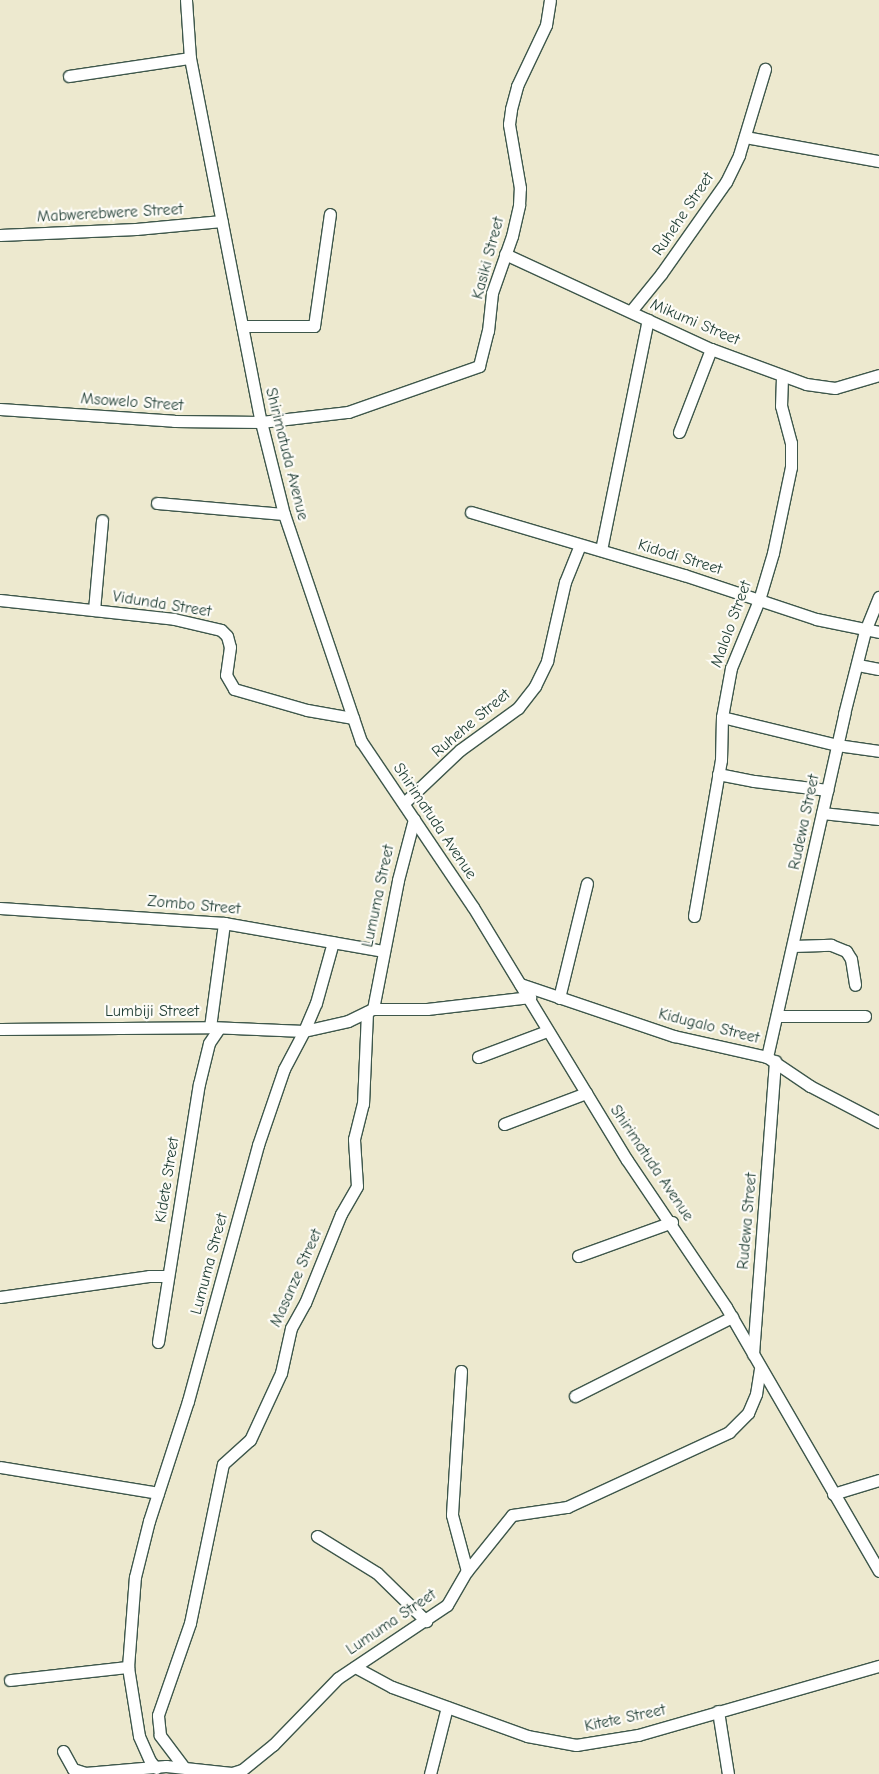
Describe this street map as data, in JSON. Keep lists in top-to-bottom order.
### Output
{
  "streets": {
    "street": [
      "Mabwerebwere Street",
      "Ruhehe Street",
      "Kasiki Street",
      "Mikumi Street",
      "Msowelo Street",
      "Shirimatuda Avenue",
      "Kidodi Street",
      "Vidunda Street",
      "Malolo Street",
      "Rudewa Street",
      "Lumuma Street",
      "Zombo Street",
      "Lumbiji Street",
      "Kidugalo Street",
      "Kidete Street",
      "Masanze Street",
      "Kitete Street"
    ]
  },
  "crossings": [
    ["Mabwerebwere Street", "Shirimatuda Avenue"],
    ["Ruhehe Street", "Mikumi Street"],
    ["Ruhehe Street", "Shirimatuda Avenue"],
    ["Ruhehe Street", "Kidodi Street"],
    ["Kasiki Street", "Mikumi Street"],
    ["Kasiki Street", "Msowelo Street"],
    ["Kasiki Street", "Shirimatuda Avenue"],
    ["Mikumi Street", "Malolo Street"],
    ["Msowelo Street", "Shirimatuda Avenue"],
    ["Shirimatuda Avenue", "Vidunda Street"],
    ["Shirimatuda Avenue", "Rudewa Street"],
    ["Shirimatuda Avenue", "Lumuma Street"],
    ["Shirimatuda Avenue", "Kidugalo Street"],
    ["Kidodi Street", "Malolo Street"],
    ["Kidodi Street", "Rudewa Street"],
    ["Rudewa Street", "Kidugalo Street"],
    ["Lumuma Street", "Zombo Street"],
    ["Lumuma Street", "Lumbiji Street"],
    ["Lumuma Street", "Masanze Street"],
    ["Lumuma Street", "Kitete Street"],
    ["Lumbiji Street", "Kidete Street"]
  ]
}
